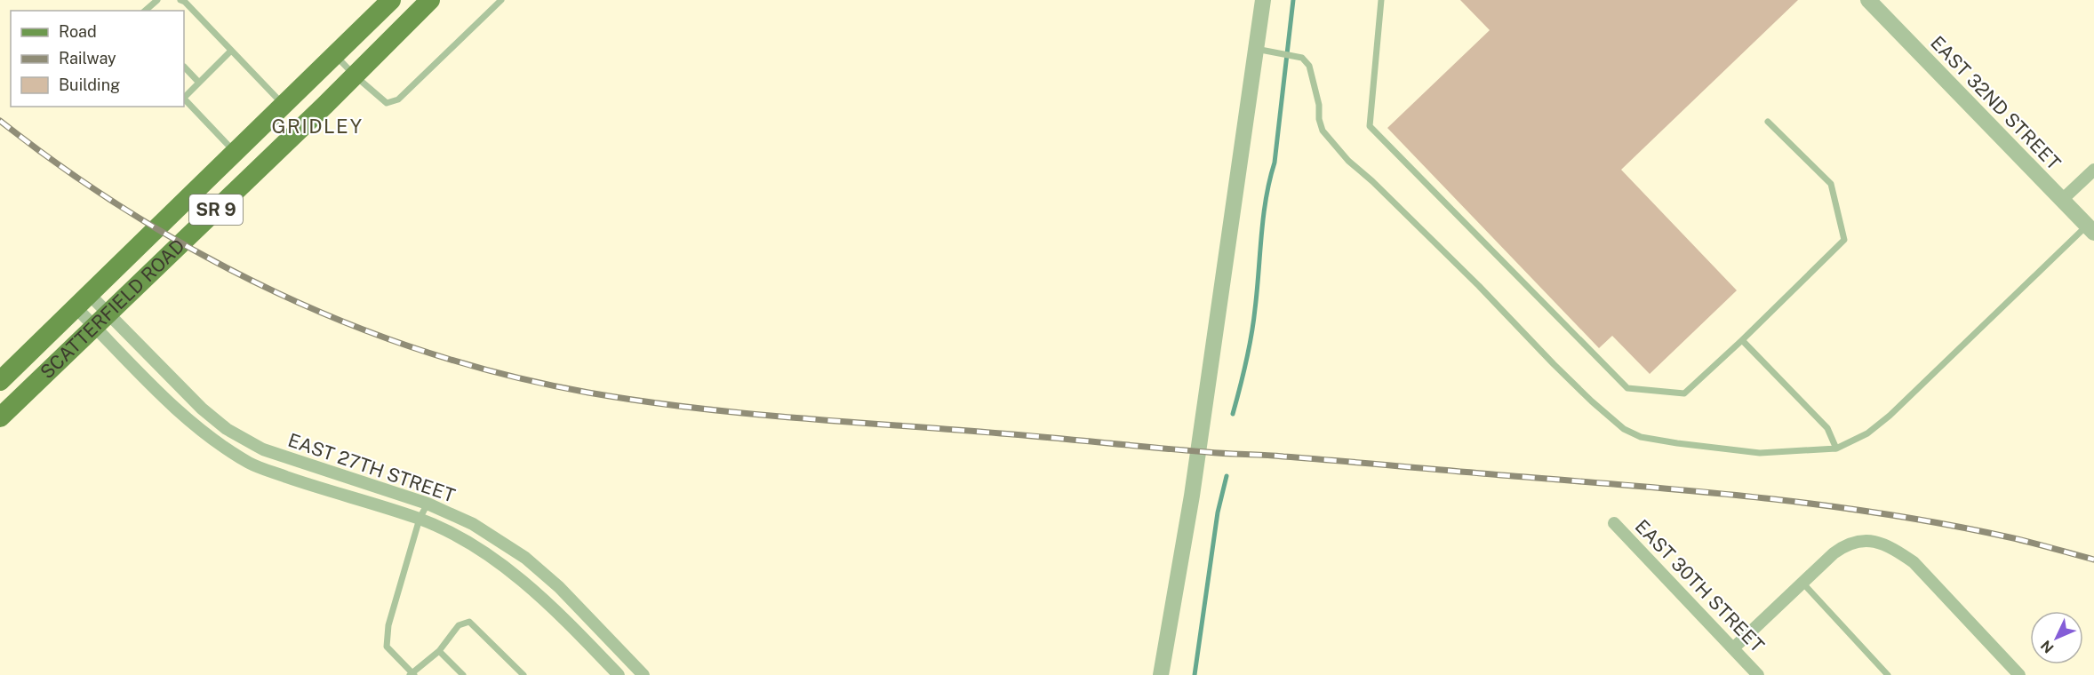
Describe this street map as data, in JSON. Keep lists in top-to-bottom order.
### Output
{
  "streets": {
    "main road": ["SR 9", "SCATTERFIELD ROAD"],
    "street": ["EAST 32ND STREET", "EAST 27TH STREET", "EAST 30TH STREET"]
  },
  "crossings": [
    ["SCATTERFIELD ROAD", "EAST 27TH STREET"]
  ],
  "districts": ["GRIDLEY"],
  "legend": ["Road", "Railway", "Building"],
  "north": "bottom left"
}
